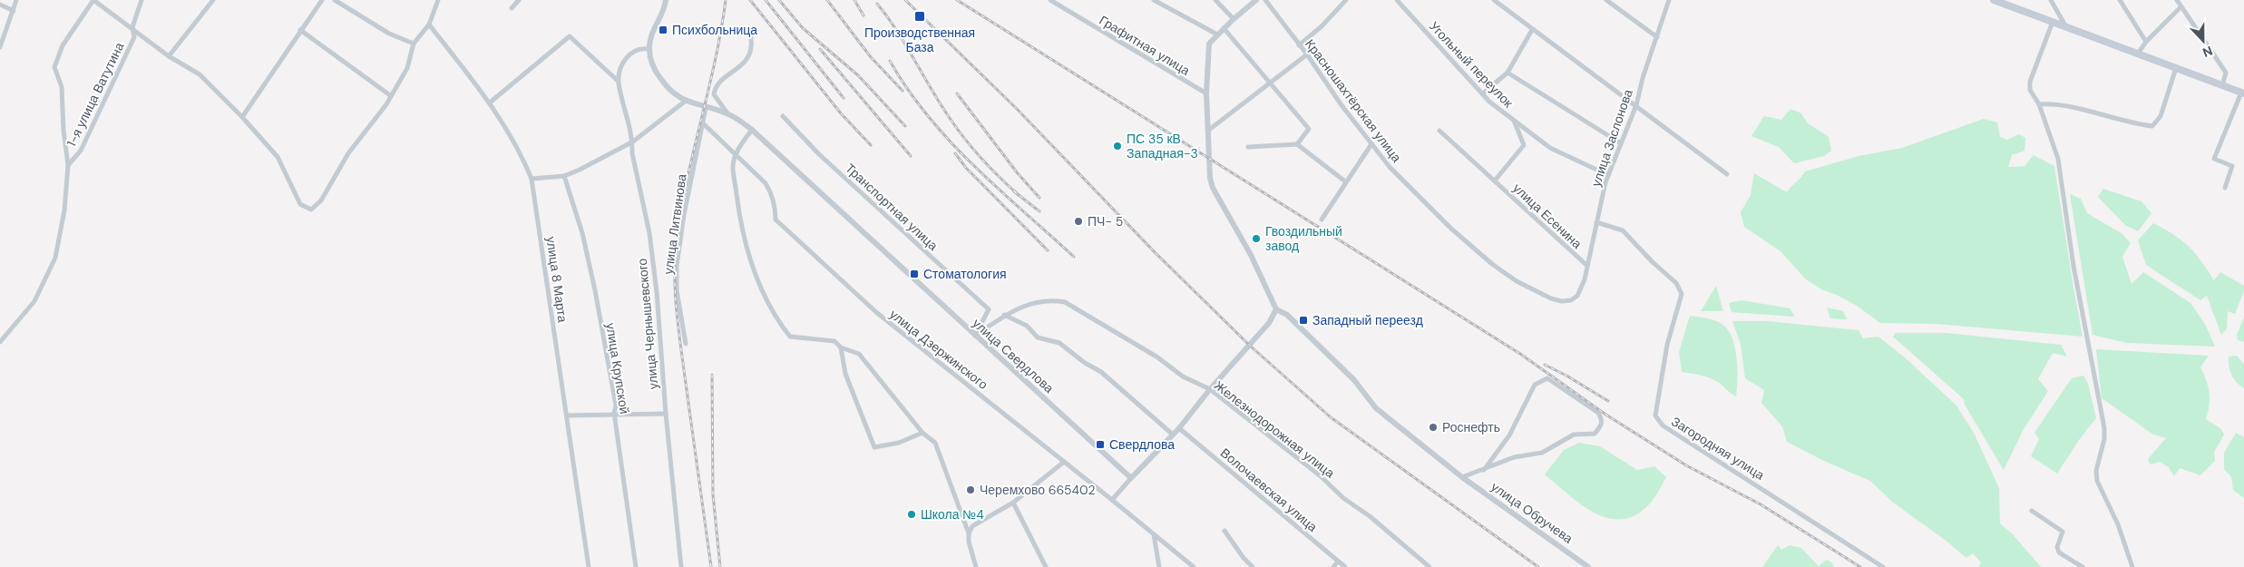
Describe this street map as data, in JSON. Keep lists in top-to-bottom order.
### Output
{
  "streets": {
    "street": [
      "Графитная улица",
      "Угольный переулок",
      "1-я улица Ватутина",
      "Красношахтёрская улица",
      "улица Заслонова",
      "Транспортная улица",
      "улица Есенина",
      "улица Литвинова",
      "улица 8 Марта",
      "улица Чернышевского",
      "улица Дзержинского",
      "улица Свердлова",
      "улица Крупской",
      "Железнодорожная улица",
      "Загородняя улица",
      "Волочаевская улица",
      "улица Обручева"
    ]
  },
  "crossings": [
    ["Угольный переулок", "улица Заслонова"],
    ["Красношахтёрская улица", "улица Заслонова"],
    ["улица Заслонова", "улица Есенина"],
    ["улица Заслонова", "Загородняя улица"],
    ["Транспортная улица", "улица Свердлова"],
    ["Транспортная улица", "Железнодорожная улица"],
    ["улица Литвинова", "улица Дзержинского"],
    ["улица Литвинова", "улица Свердлова"],
    ["улица Свердлова", "Железнодорожная улица"]
  ],
  "places": {
    "transit": [
      "Производственная База",
      "Психбольница",
      "Стоматология",
      "Западный переезд",
      "Свердлова"
    ],
    "other": [
      "ПС 35 кВ Западная-3",
      "ПЧ- 5",
      "Гвоздильный завод",
      "Роснефть",
      "Черемхово 665402",
      "Школа №4"
    ]
  },
  "north": "bottom"
}
